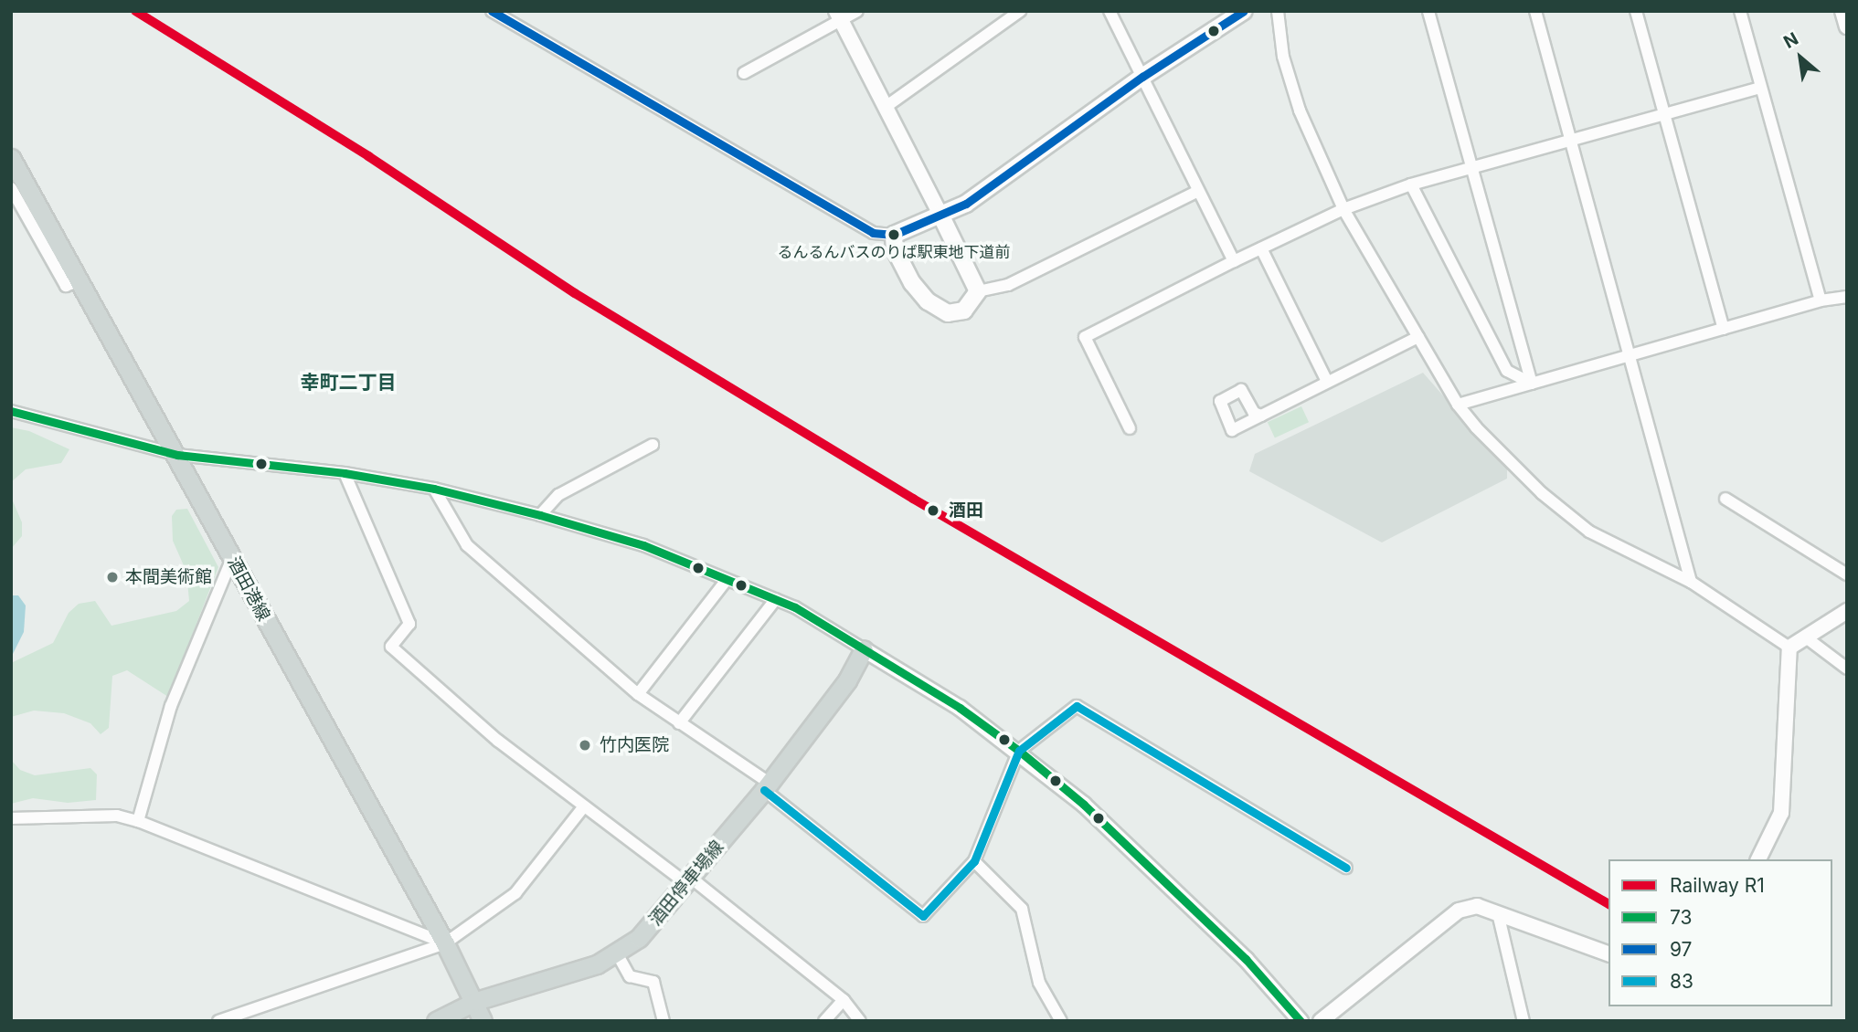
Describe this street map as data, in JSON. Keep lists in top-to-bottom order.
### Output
{
  "streets": {
    "main road": ["酒田港線", "酒田停車場線"]
  },
  "crossings": [
    ["酒田港線", "酒田停車場線"]
  ],
  "districts": ["幸町二丁目"],
  "places": [
    "るんるんバスのりば駅東地下道前",
    "酒田",
    "本間美術館",
    "竹内医院"
  ],
  "lines": [
    "rail line R1",
    "transit line 97",
    "transit line 73",
    "transit line 83"
  ],
  "legend": [
    "Railway R1",
    "73",
    "97",
    "83"
  ],
  "north": "top left"
}
